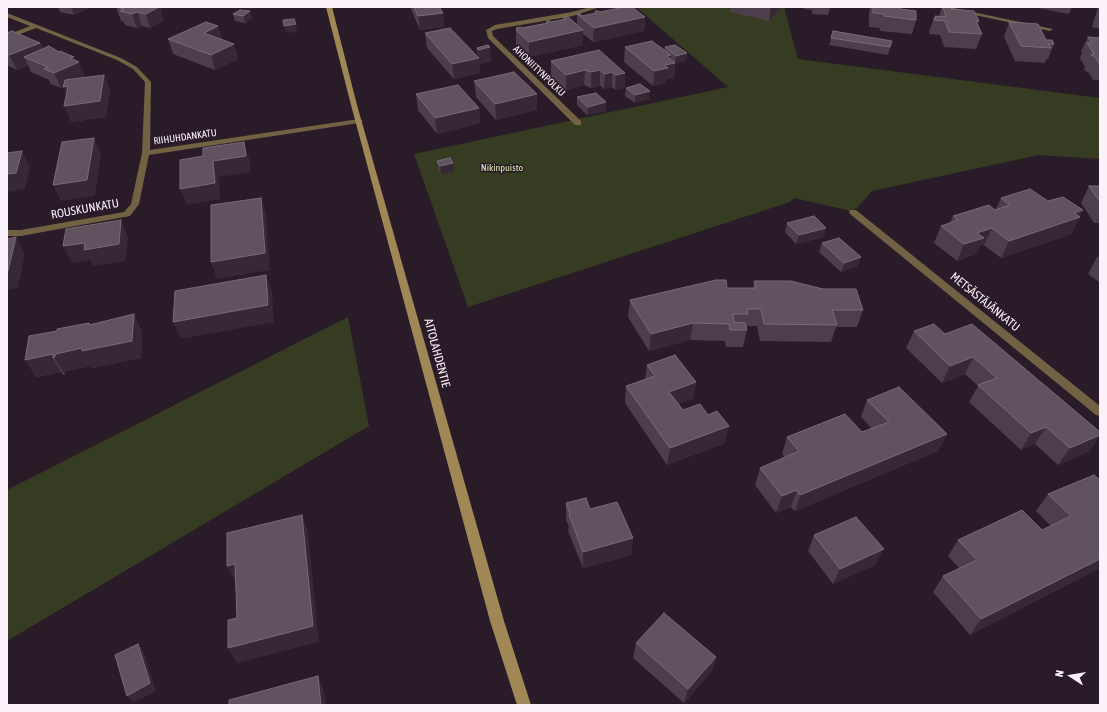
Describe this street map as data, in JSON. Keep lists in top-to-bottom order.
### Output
{
  "streets": {
    "main road": ["AITOLAHDENTIE"],
    "street": [
      "AHONIITYNPOLKU",
      "RIIHUHDANKATU",
      "ROUSKUNKATU",
      "METSÄSTÄJÄNKATU"
    ]
  },
  "crossings": [
    ["RIIHUHDANKATU", "ROUSKUNKATU"],
    ["RIIHUHDANKATU", "AITOLAHDENTIE"]
  ],
  "parks": ["Nikinpuisto"],
  "north": "left"
}
